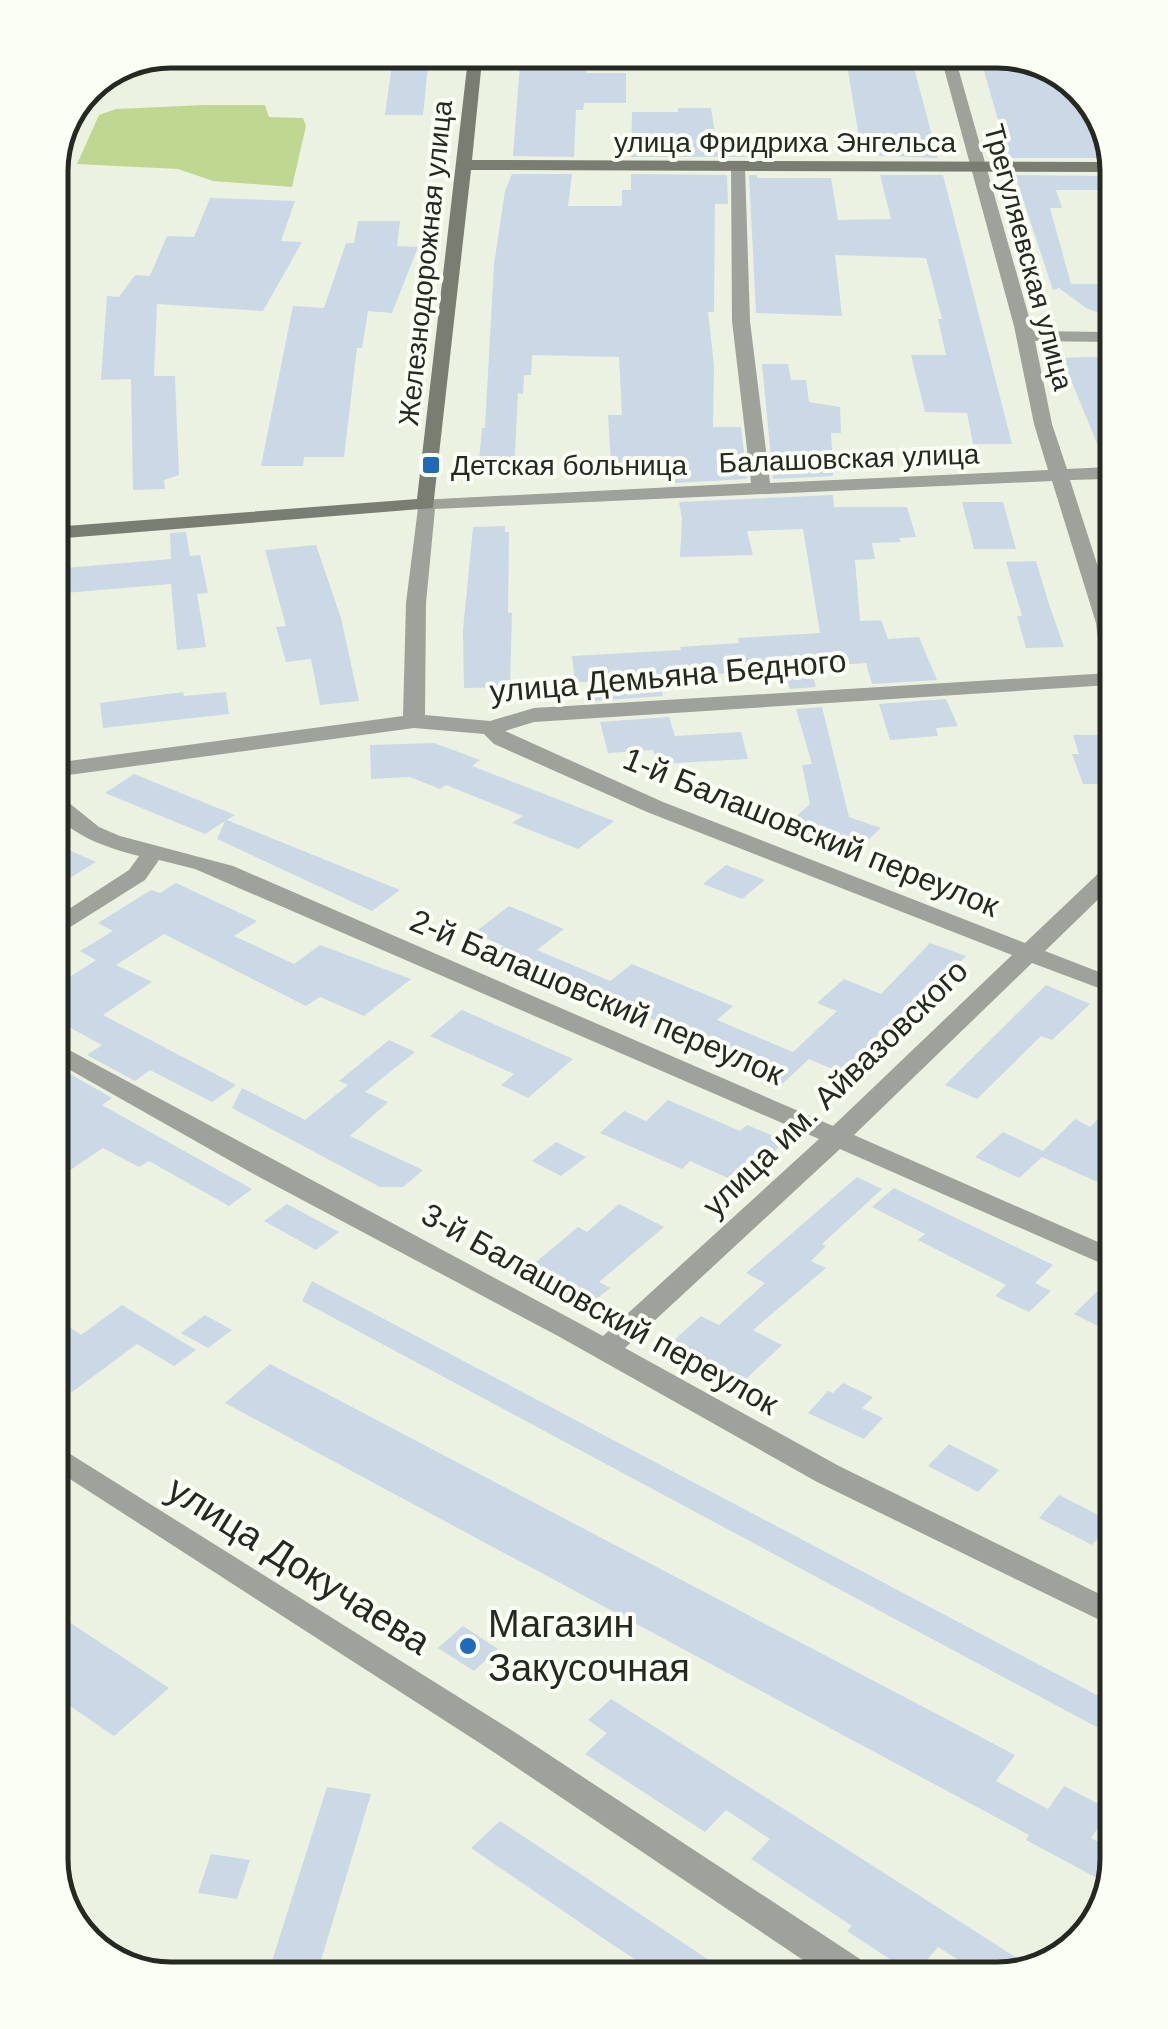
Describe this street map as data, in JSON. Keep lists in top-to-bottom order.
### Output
{
  "streets": {
    "street": [
      "улица Фридриха Энгельса",
      "Трегуляевская улица",
      "Железнодорожная улица",
      "Балашовская улица",
      "улица Демьяна Бедного",
      "1-й Балашовский переулок",
      "2-й Балашовский переулок",
      "улица им. Айвазовского",
      "3-й Балашовский переулок",
      "улица Докучаева"
    ]
  },
  "crossings": [
    ["улица Фридриха Энгельса", "Трегуляевская улица"],
    ["улица Фридриха Энгельса", "Железнодорожная улица"],
    ["Трегуляевская улица", "Балашовская улица"],
    ["Железнодорожная улица", "Балашовская улица"],
    ["Железнодорожная улица", "улица Демьяна Бедного"],
    ["улица Демьяна Бедного", "1-й Балашовский переулок"],
    ["1-й Балашовский переулок", "улица им. Айвазовского"],
    ["2-й Балашовский переулок", "улица им. Айвазовского"],
    ["улица им. Айвазовского", "3-й Балашовский переулок"]
  ],
  "places": {
    "transit": ["Детская больница"],
    "other": ["Магазин Закусочная"]
  }
}
